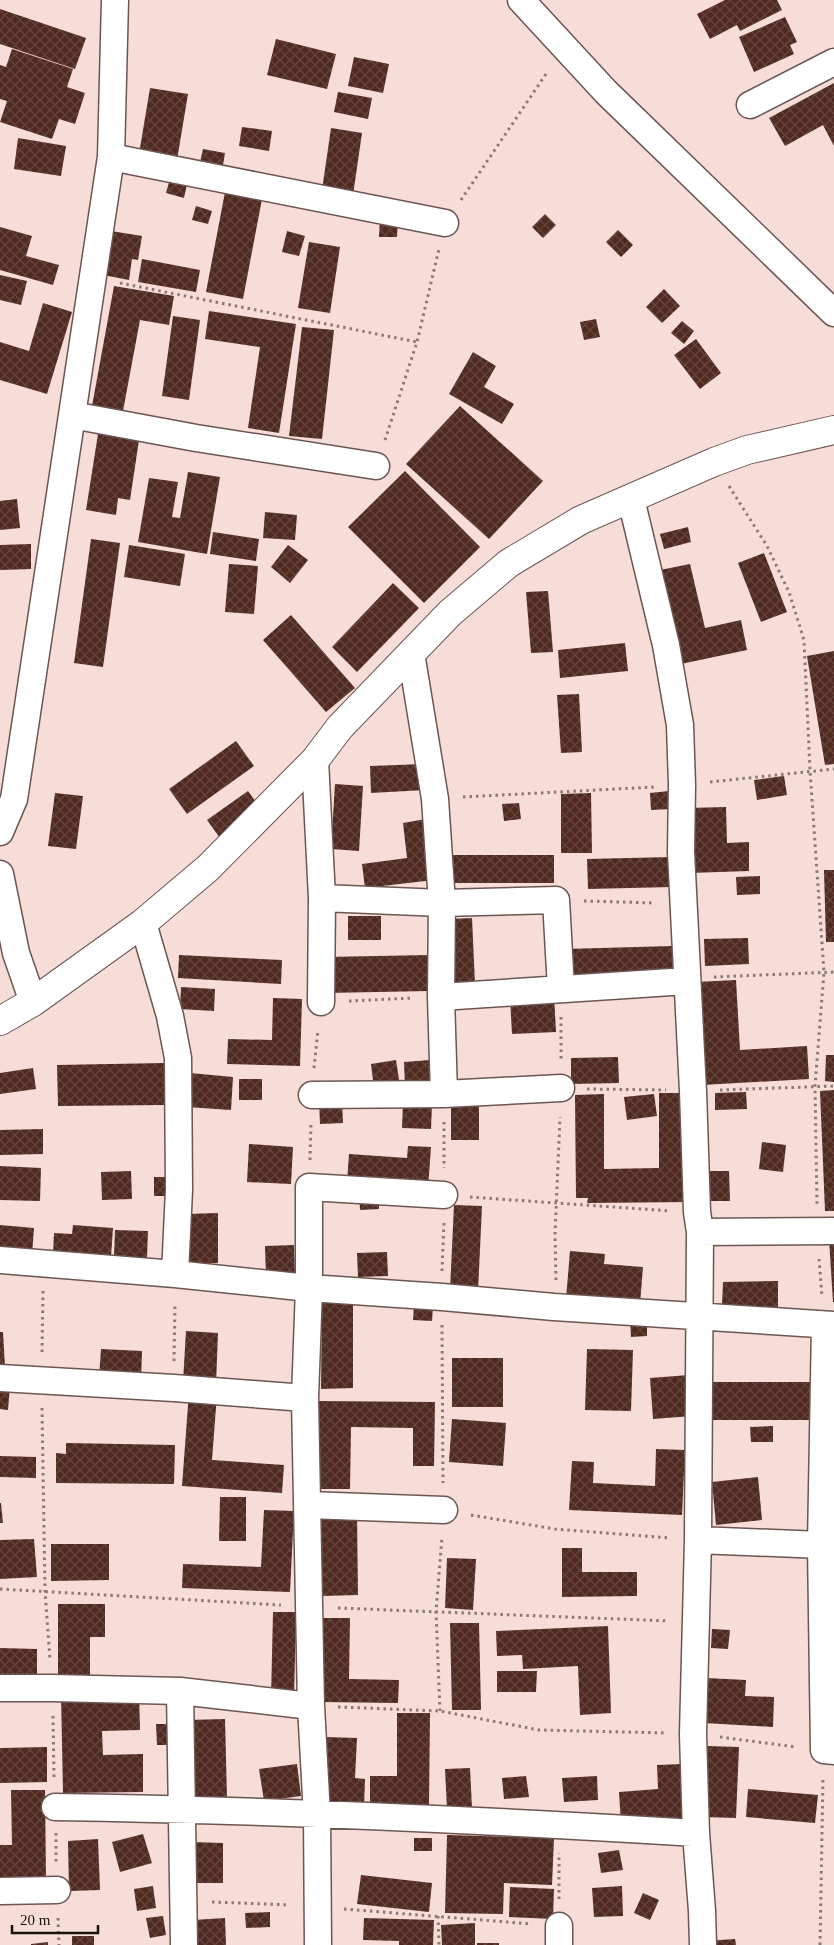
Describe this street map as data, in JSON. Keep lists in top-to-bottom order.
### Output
{
  "scale_bar": "20 m"
}
